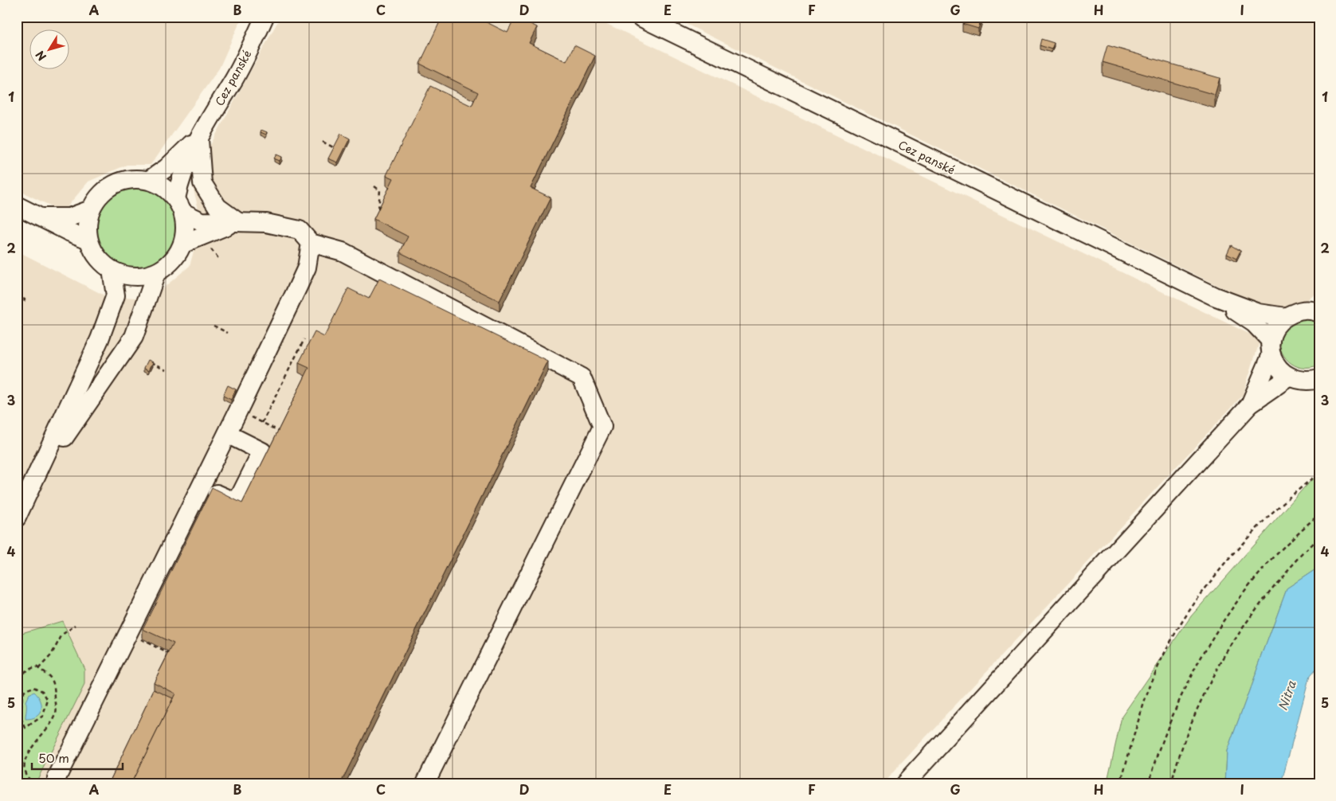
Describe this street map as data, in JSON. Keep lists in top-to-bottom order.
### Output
{
  "streets": {
    "street": ["Cez panské"]
  },
  "water": ["Nitra"],
  "scale_bar": "50 m",
  "north": "bottom left",
  "grid": {
    "columns": [
      "A",
      "B",
      "C",
      "D",
      "E",
      "F",
      "G",
      "H",
      "I"
    ],
    "rows": [
      "1",
      "2",
      "3",
      "4",
      "5"
    ]
  }
}
